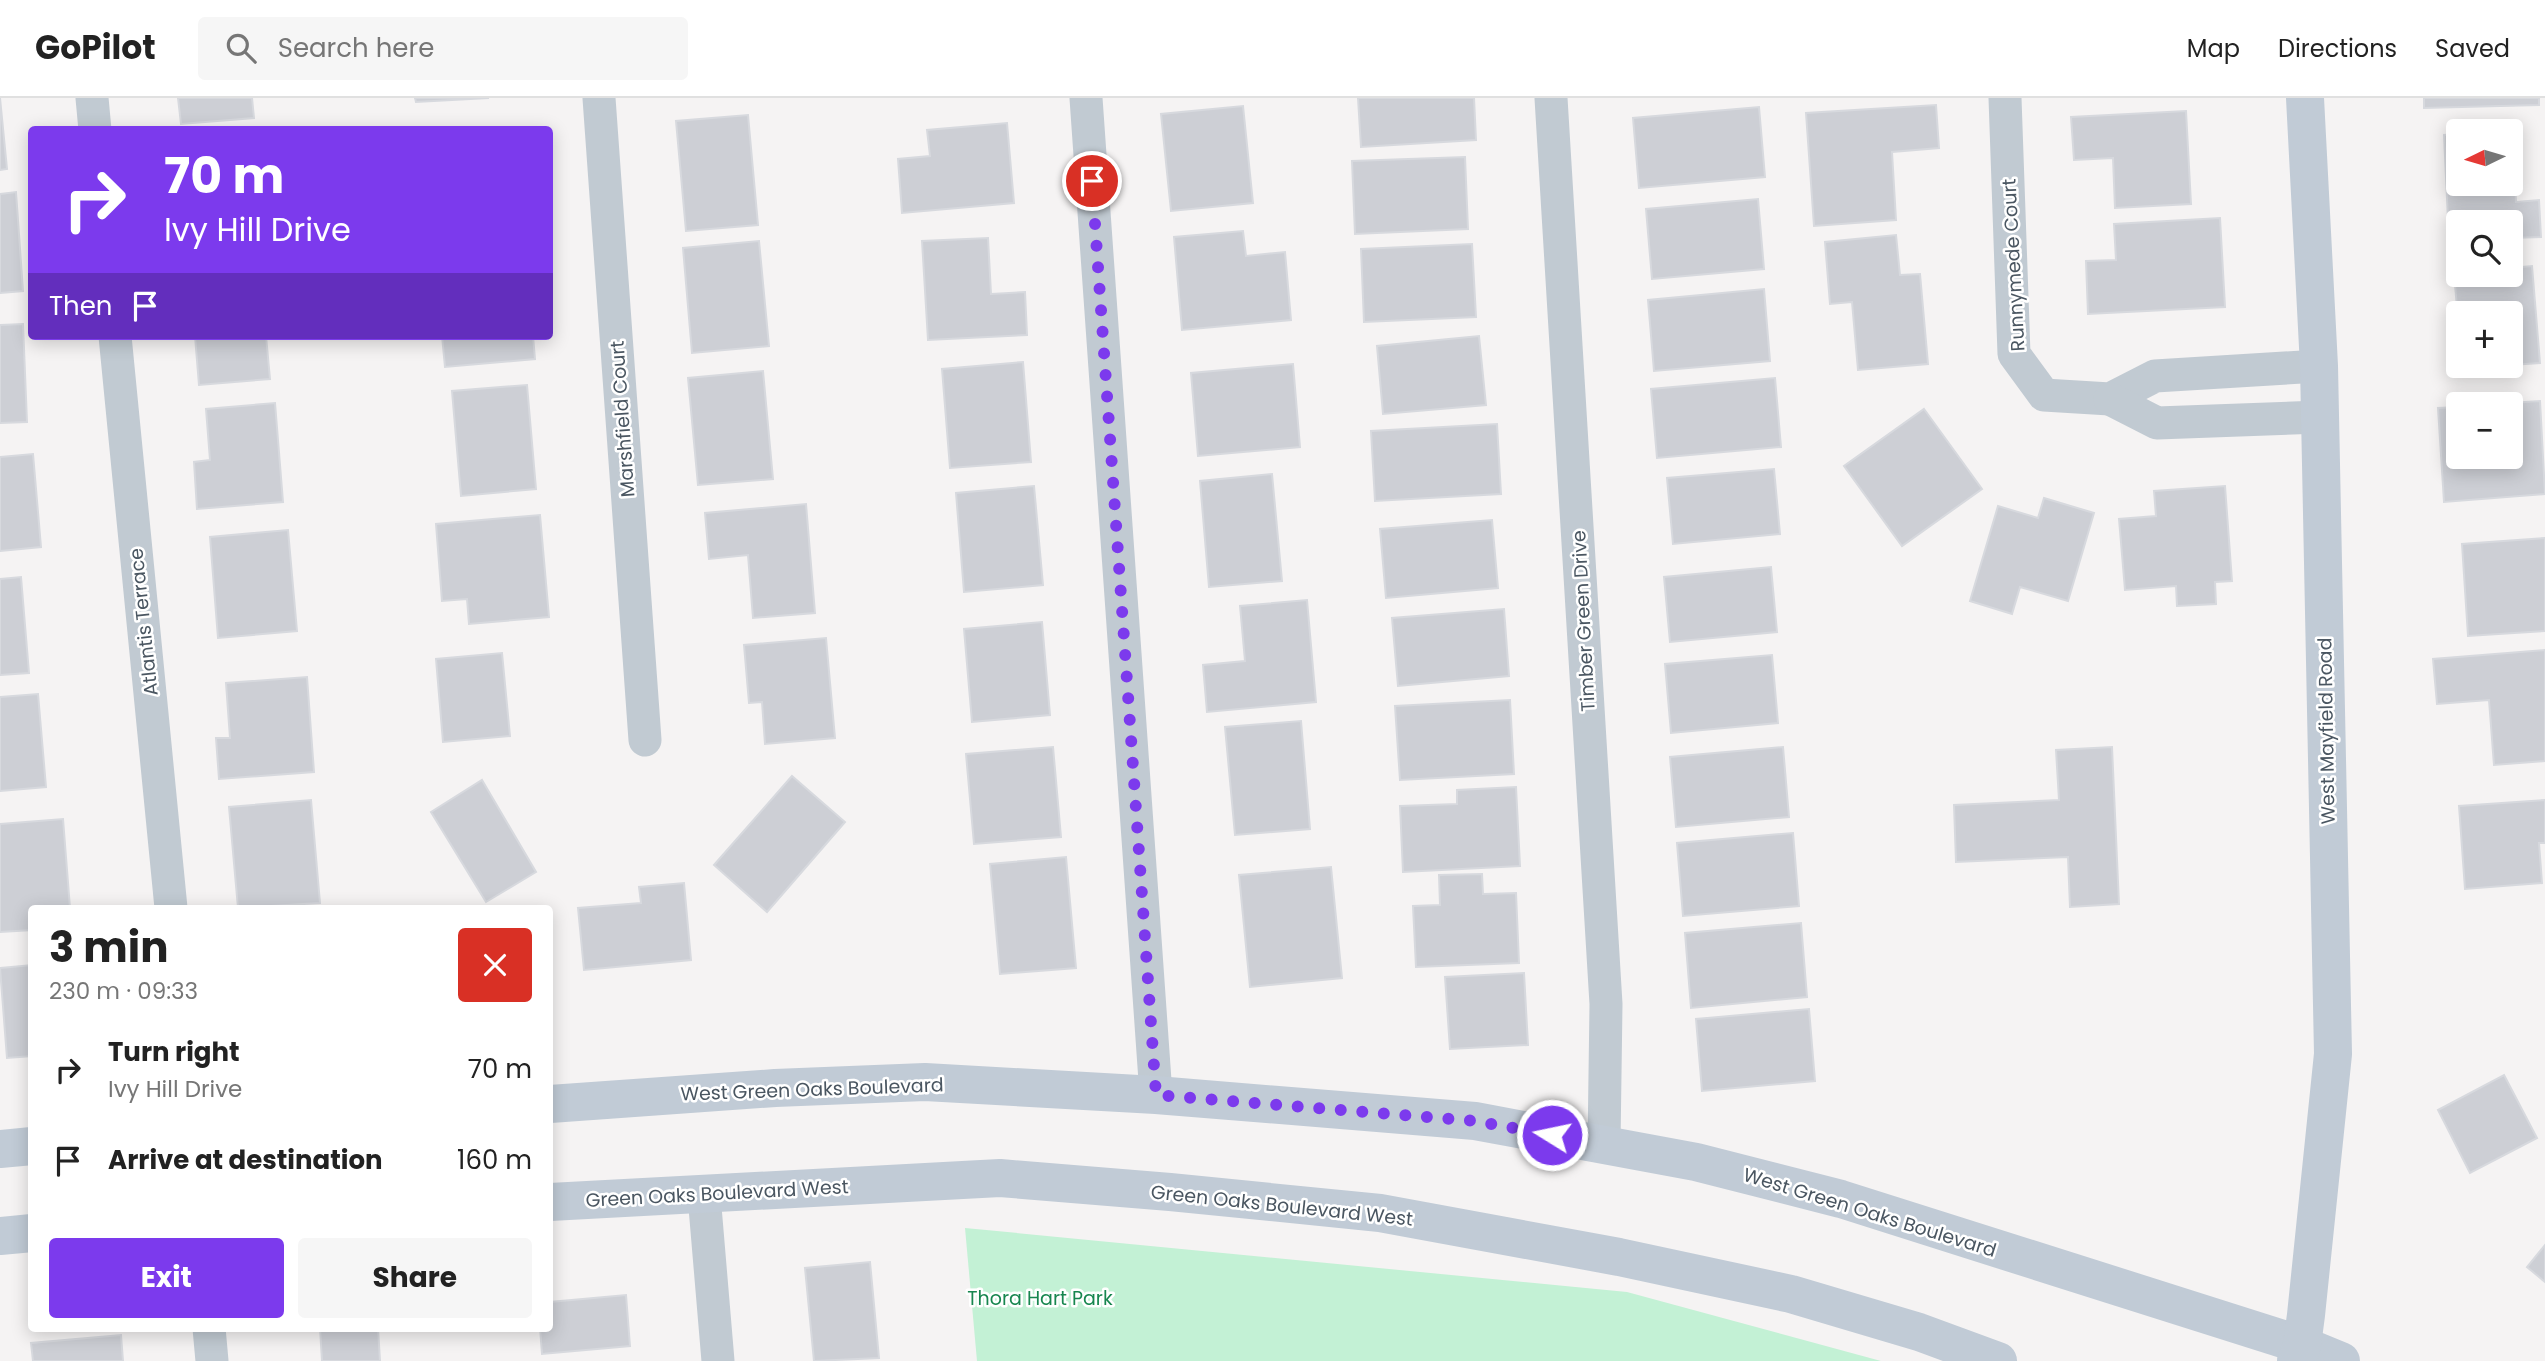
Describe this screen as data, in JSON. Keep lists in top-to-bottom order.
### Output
{
  "streets": {
    "main road": ["West Mayfield Road", "West Green Oaks Boulevard", "Green Oaks Boulevard West"],
    "street": [
      "Runnymede Court",
      "Marshfield Court",
      "Timber Green Drive",
      "Atlantis Terrace"
    ]
  },
  "crossings": [
    ["Timber Green Drive", "West Green Oaks Boulevard"],
    ["West Mayfield Road", "West Green Oaks Boulevard"]
  ],
  "parks": ["Thora Hart Park"],
  "north": "left",
  "page": {
    "header": "GoPilot",
    "search": "Search here",
    "nav": ["Map", "Directions", "Saved"],
    "map_buttons": ["+", "−"],
    "turn": ["70 m", "Ivy Hill Drive"],
    "then": "Then",
    "heading": ["3 min", "230 m · 09:33"],
    "list": [
      {
        "name": "Turn right",
        "note": "Ivy Hill Drive",
        "value": "70 m"
      },
      {
        "name": "Arrive at destination",
        "value": "160 m"
      }
    ],
    "buttons": ["Exit", "Share"]
  }
}
